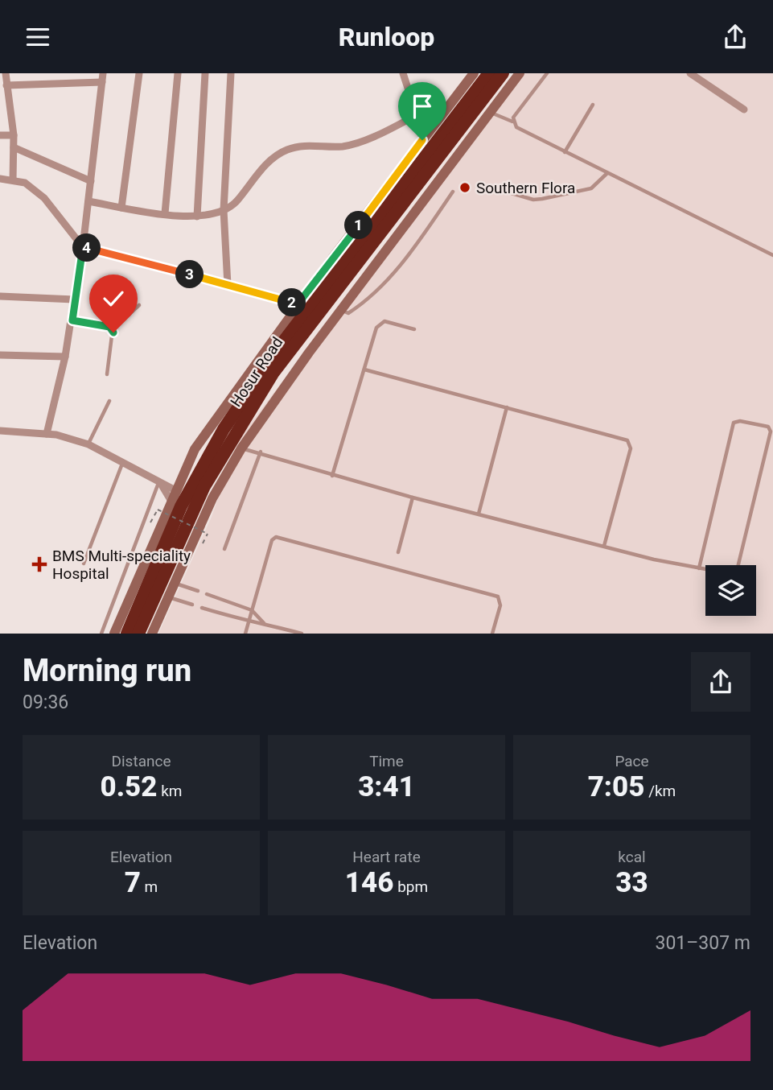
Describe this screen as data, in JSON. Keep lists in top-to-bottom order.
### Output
{
  "streets": {
    "highway": ["Hosur Road"]
  },
  "places": {
    "other": ["Southern Flora"],
    "health": ["BMS Multi-speciality Hospital"]
  },
  "page": {
    "header": "Runloop",
    "pins": [
      "1",
      "4",
      "3",
      "2"
    ],
    "heading": ["Morning run", "09:36"],
    "stats": [
      ["Distance", "0.52 km"],
      ["Time", "3:41"],
      ["Pace", "7:05 /km"],
      ["Elevation", "7 m"],
      ["Heart rate", "146 bpm"],
      ["kcal", "33"]
    ],
    "chart": ["Elevation", "301–307 m"]
  }
}
